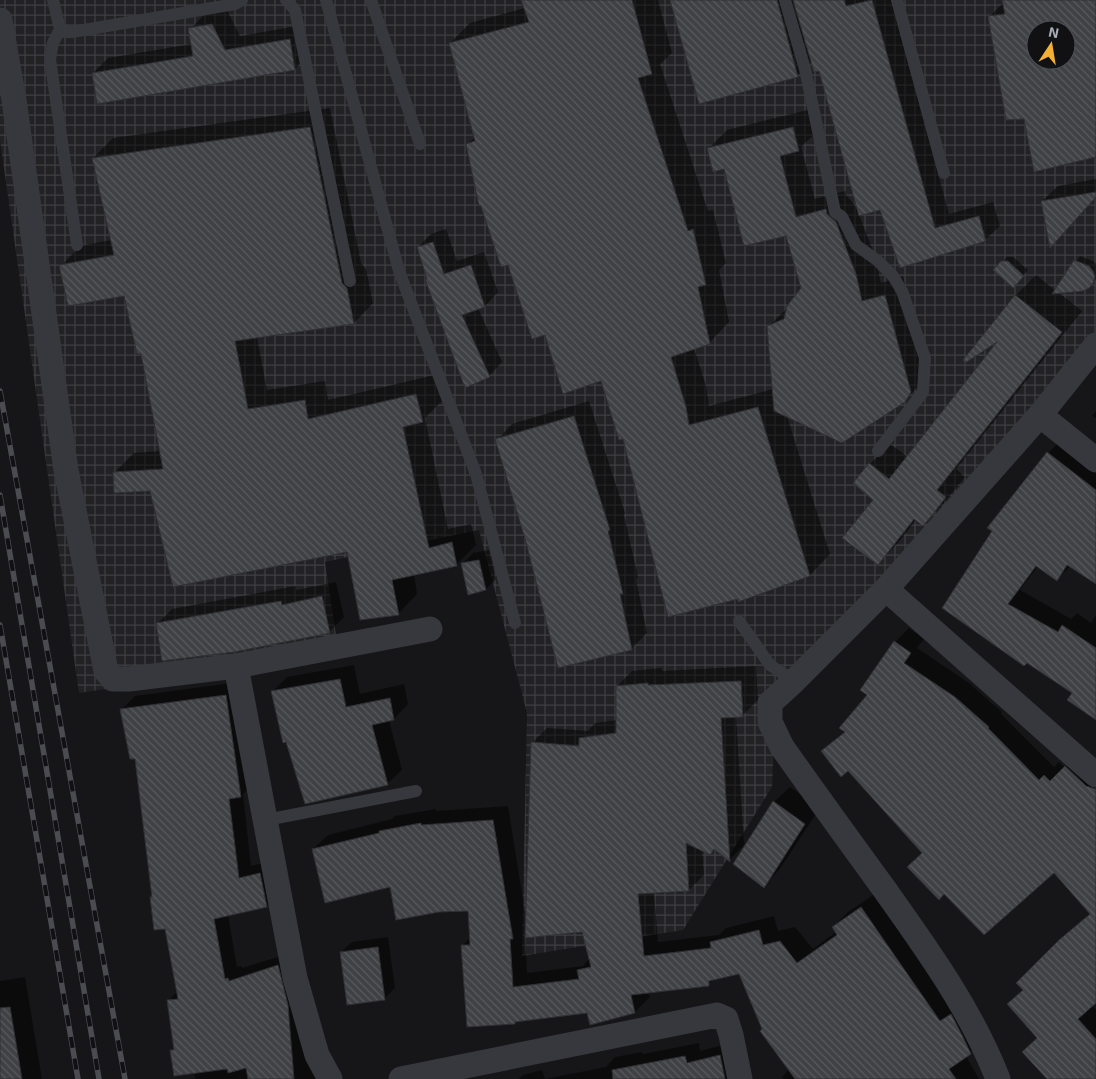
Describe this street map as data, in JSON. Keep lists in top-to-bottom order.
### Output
{
  "north": "top"
}
